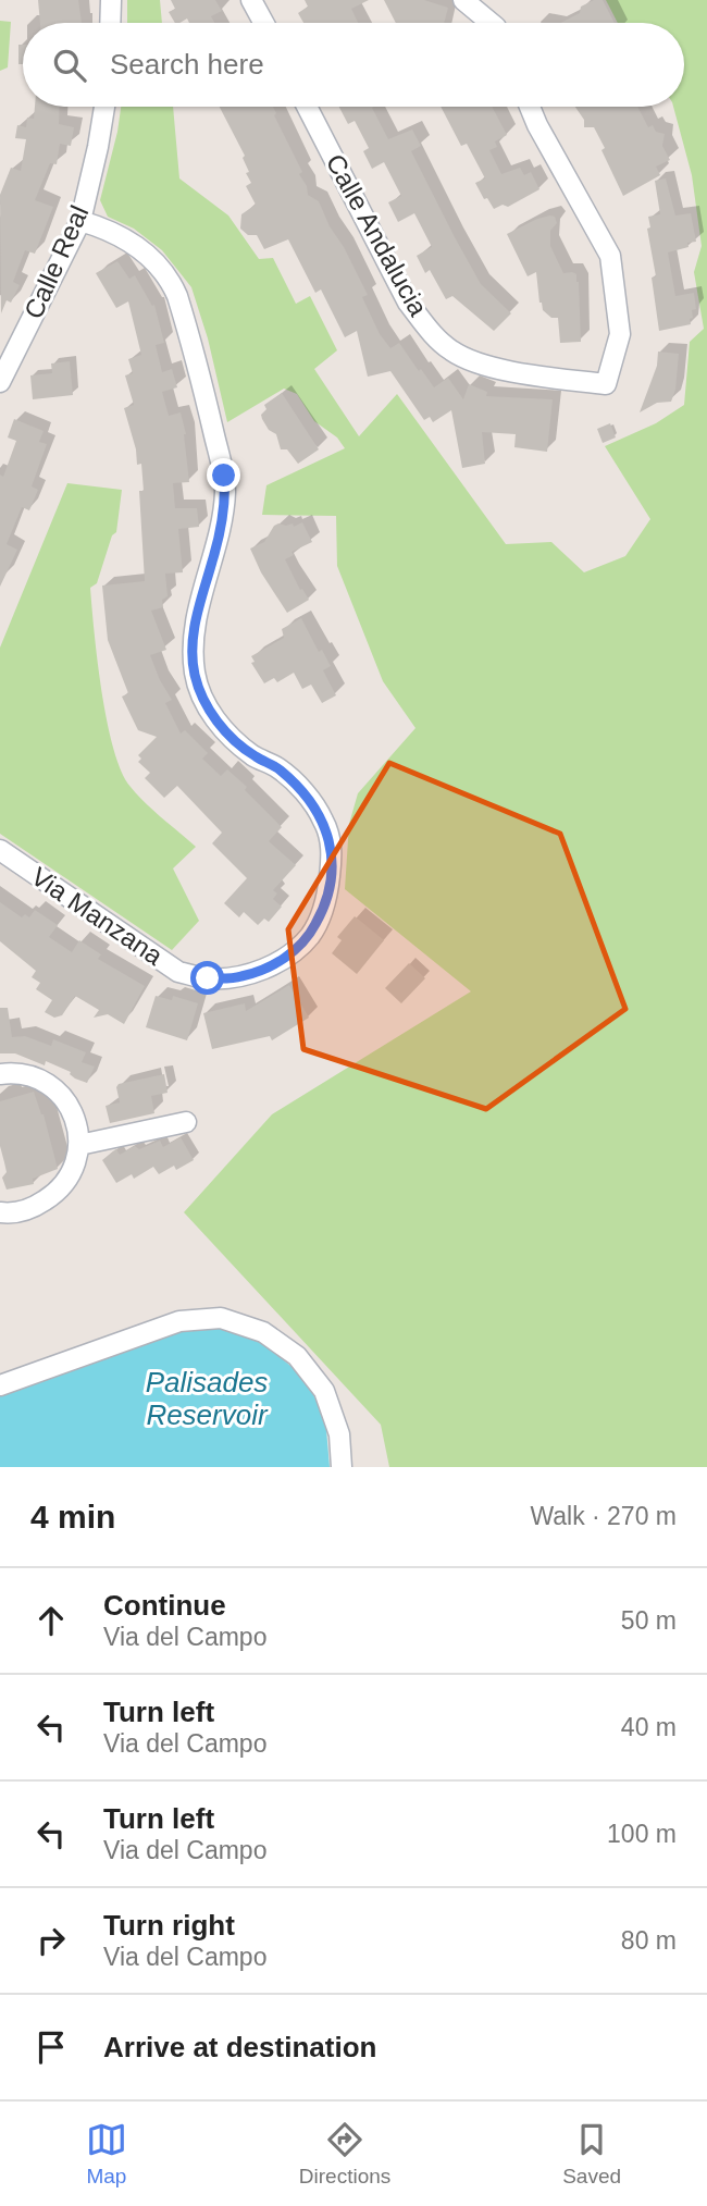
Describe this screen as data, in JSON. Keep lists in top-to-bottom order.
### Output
{
  "streets": {
    "street": ["Calle Andalucia", "Calle Real", "Via Manzana"]
  },
  "crossings": [
    ["Calle Real", "Via Manzana"]
  ],
  "water": ["Palisades Reservoir"],
  "page": {
    "search": "Search here",
    "heading": ["4 min", "Walk · 270 m"],
    "list": [
      ["Continue", "Via del Campo", "50 m"],
      ["Turn left", "Via del Campo", "40 m"],
      ["Turn left", "Via del Campo", "100 m"],
      ["Turn right", "Via del Campo", "80 m"],
      "Arrive at destination"
    ],
    "nav": ["Map", "Directions", "Saved"]
  }
}
